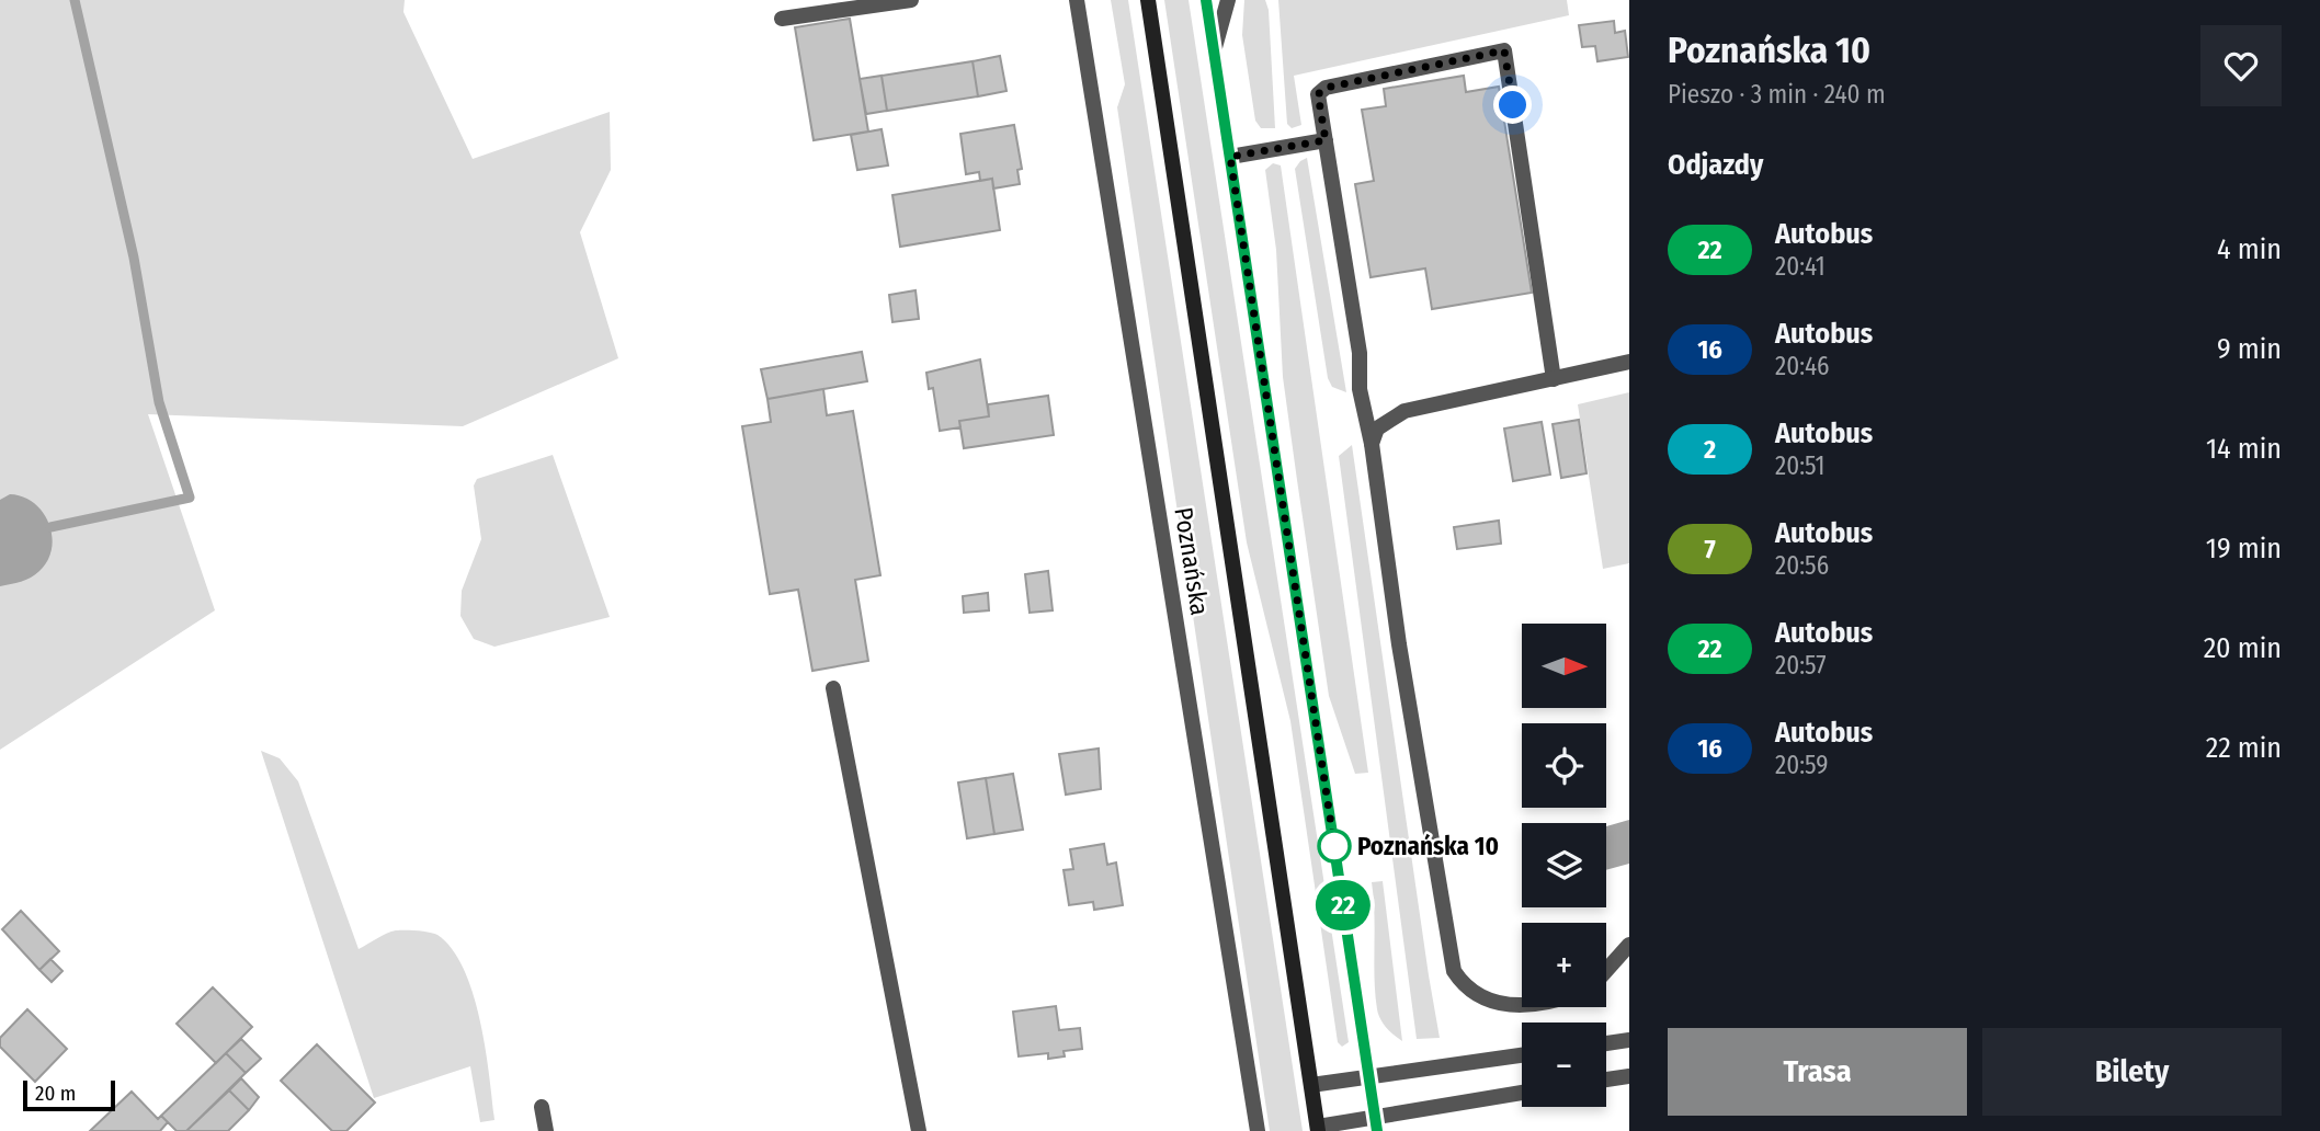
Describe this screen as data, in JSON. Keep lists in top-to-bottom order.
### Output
{
  "streets": {
    "main road": ["Poznańska"]
  },
  "places": ["Poznańska 10"],
  "lines": ["bus line 22"],
  "scale_bar": "20 m",
  "north": "right",
  "page": {
    "on_map": "22",
    "heading": [
      ["Poznańska 10", "Pieszo · 3 min · 240 m"],
      "Odjazdy"
    ],
    "list": [
      {
        "mark": "22",
        "name": "Autobus",
        "note": "20:41",
        "value": "4 min"
      },
      {
        "mark": "16",
        "name": "Autobus",
        "note": "20:46",
        "value": "9 min"
      },
      {
        "mark": "2",
        "name": "Autobus",
        "note": "20:51",
        "value": "14 min"
      },
      {
        "mark": "7",
        "name": "Autobus",
        "note": "20:56",
        "value": "19 min"
      },
      {
        "mark": "22",
        "name": "Autobus",
        "note": "20:57",
        "value": "20 min"
      },
      {
        "mark": "16",
        "name": "Autobus",
        "note": "20:59",
        "value": "22 min"
      }
    ],
    "map_buttons": ["+", "−"],
    "buttons": ["Trasa", "Bilety"],
    "scale": "20 m"
  }
}
